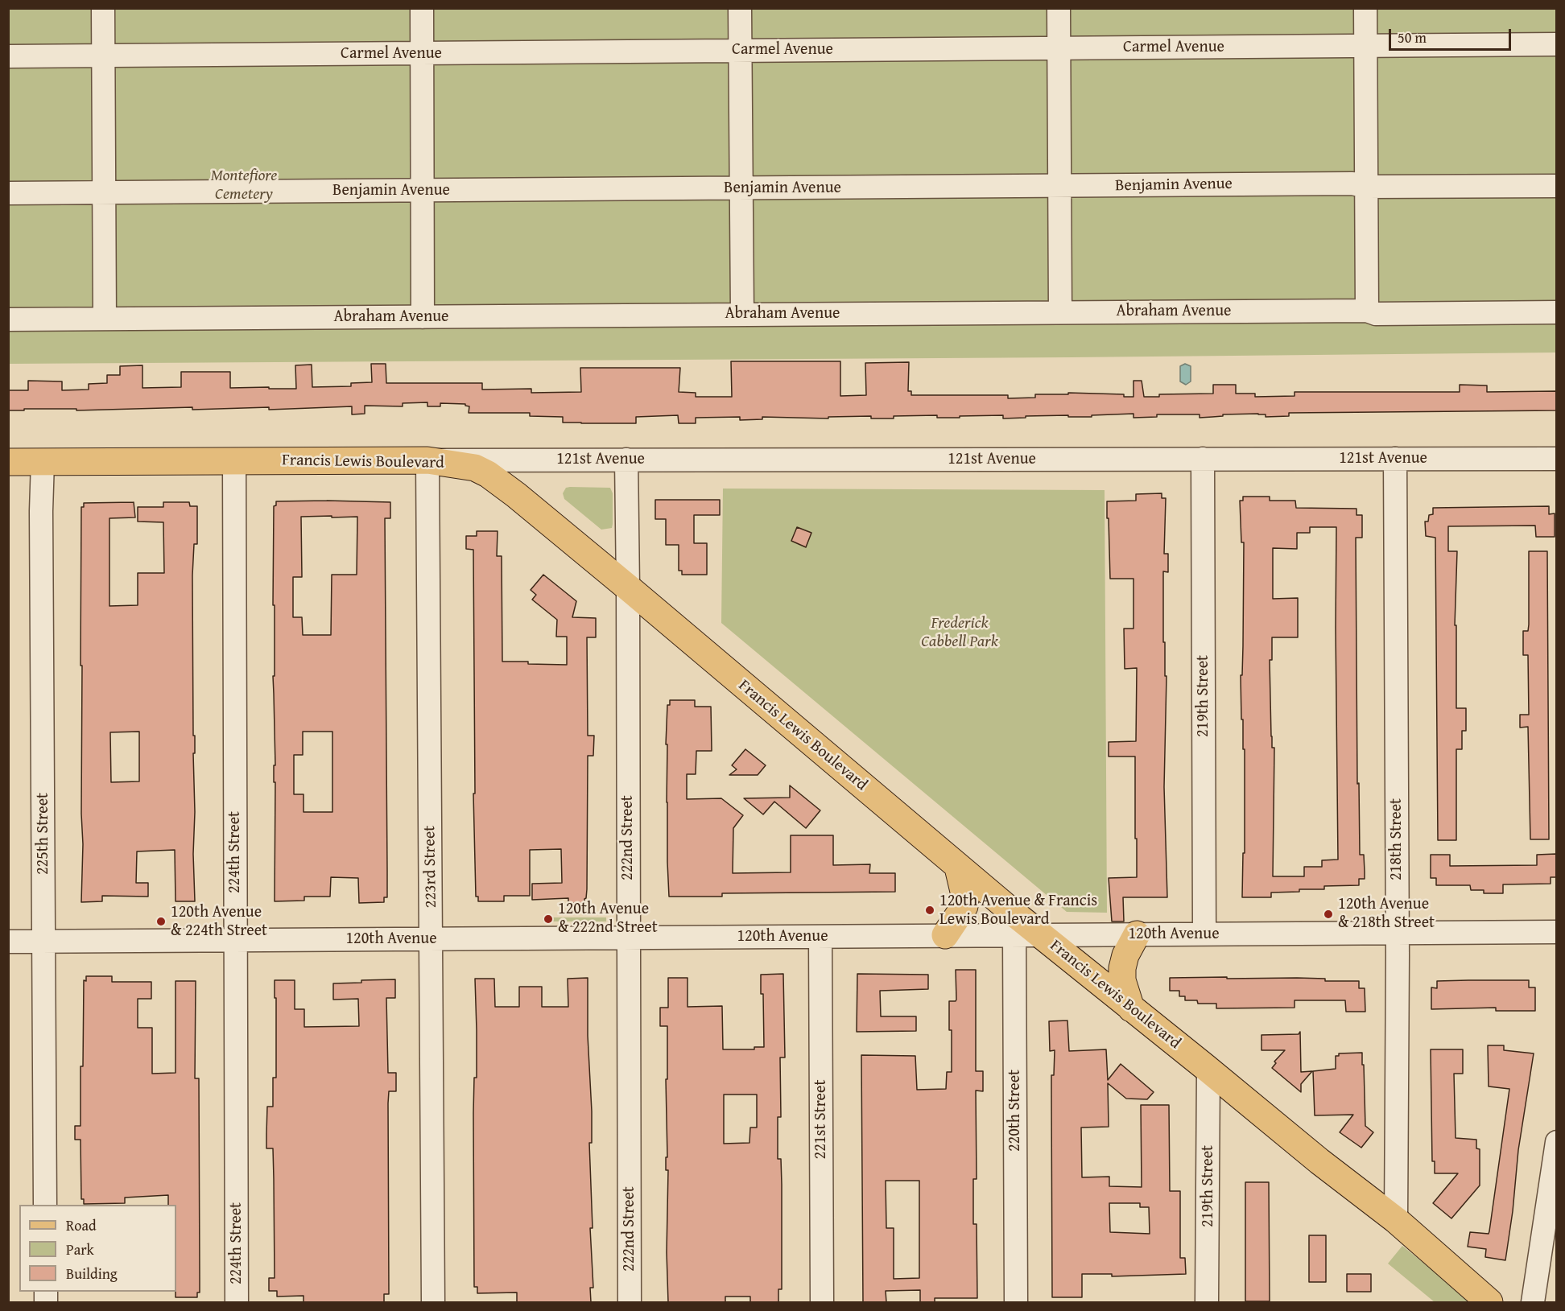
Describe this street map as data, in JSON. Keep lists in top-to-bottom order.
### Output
{
  "streets": {
    "main road": ["Francis Lewis Boulevard"],
    "street": [
      "Carmel Avenue",
      "Benjamin Avenue",
      "Abraham Avenue",
      "121st Avenue",
      "219th Street",
      "225th Street",
      "222nd Street",
      "218th Street",
      "224th Street",
      "223rd Street",
      "120th Avenue",
      "220th Street",
      "221st Street"
    ]
  },
  "crossings": [
    ["121st Avenue", "Francis Lewis Boulevard"],
    ["121st Avenue", "219th Street"],
    ["121st Avenue", "222nd Street"],
    ["121st Avenue", "218th Street"],
    ["121st Avenue", "223rd Street"],
    ["Francis Lewis Boulevard", "219th Street"],
    ["Francis Lewis Boulevard", "225th Street"],
    ["Francis Lewis Boulevard", "222nd Street"],
    ["Francis Lewis Boulevard", "218th Street"],
    ["Francis Lewis Boulevard", "224th Street"],
    ["Francis Lewis Boulevard", "223rd Street"],
    ["Francis Lewis Boulevard", "120th Avenue"],
    ["Francis Lewis Boulevard", "220th Street"],
    ["219th Street", "120th Avenue"],
    ["225th Street", "120th Avenue"],
    ["222nd Street", "120th Avenue"],
    ["218th Street", "120th Avenue"],
    ["224th Street", "120th Avenue"],
    ["223rd Street", "120th Avenue"],
    ["120th Avenue", "220th Street"],
    ["120th Avenue", "221st Street"]
  ],
  "parks": ["Montefiore Cemetery", "Frederick Cabbell Park"],
  "places": [
    "120th Avenue & Francis Lewis Boulevard",
    "120th Avenue & 218th Street",
    "120th Avenue & 222nd Street",
    "120th Avenue & 224th Street"
  ],
  "legend": ["Road", "Park", "Building"],
  "scale_bar": "50 m"
}
